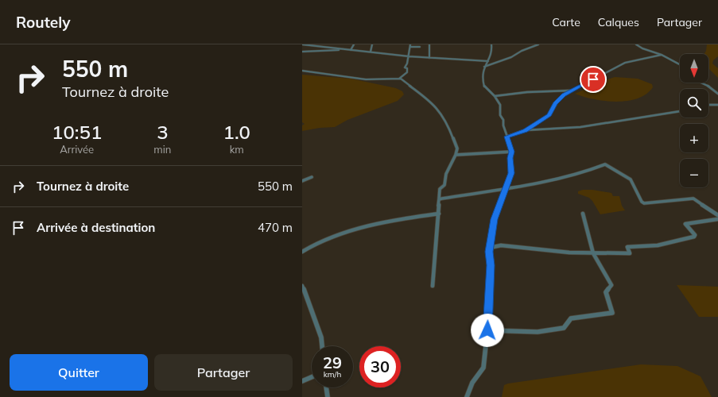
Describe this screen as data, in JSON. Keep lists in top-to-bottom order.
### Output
{
  "north": "bottom",
  "page": {
    "header": "Routely",
    "nav": ["Carte", "Calques", "Partager"],
    "turn": ["550 m", "Tournez à droite"],
    "map_buttons": ["+", "−"],
    "eta": [
      "10:51",
      "Arrivée",
      "3",
      "min",
      "1.0",
      "km"
    ],
    "list": [
      {
        "name": "Tournez à droite",
        "value": "550 m"
      },
      {
        "name": "Arrivée à destination",
        "value": "470 m"
      }
    ],
    "speed": "29 km/h",
    "limit": "30",
    "buttons": ["Quitter", "Partager"]
  }
}
